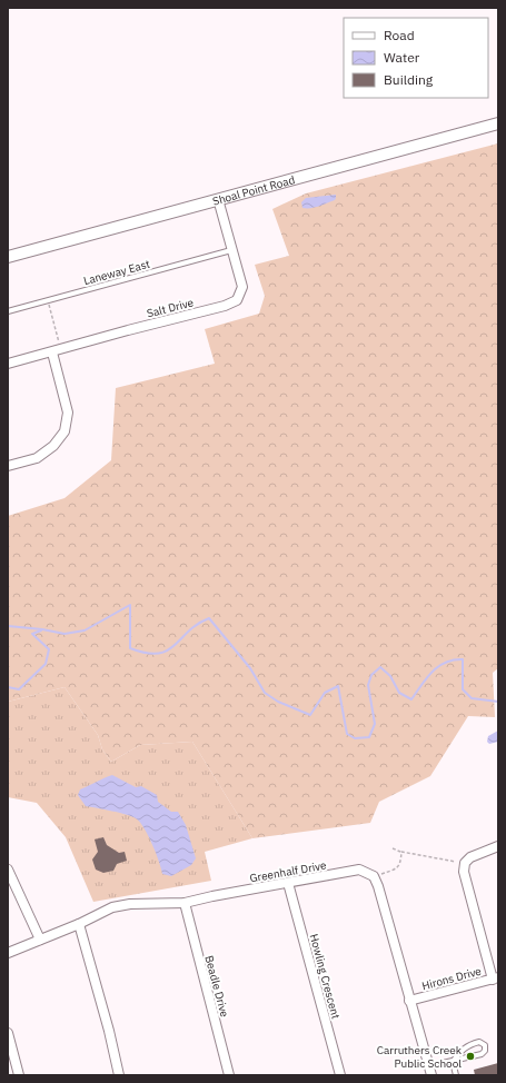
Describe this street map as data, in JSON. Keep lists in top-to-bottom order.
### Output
{
  "streets": {
    "street": [
      "Shoal Point Road",
      "Salt Drive",
      "Greenhalf Drive",
      "Howling Crescent",
      "Hirons Drive",
      "Beadle Drive"
    ],
    "lane": ["Laneway East"]
  },
  "crossings": [
    ["Shoal Point Road", "Salt Drive"],
    ["Laneway East", "Salt Drive"],
    ["Greenhalf Drive", "Howling Crescent"],
    ["Greenhalf Drive", "Beadle Drive"]
  ],
  "places": ["Carruthers Creek Public School"],
  "legend": ["Road", "Water", "Building"]
}
